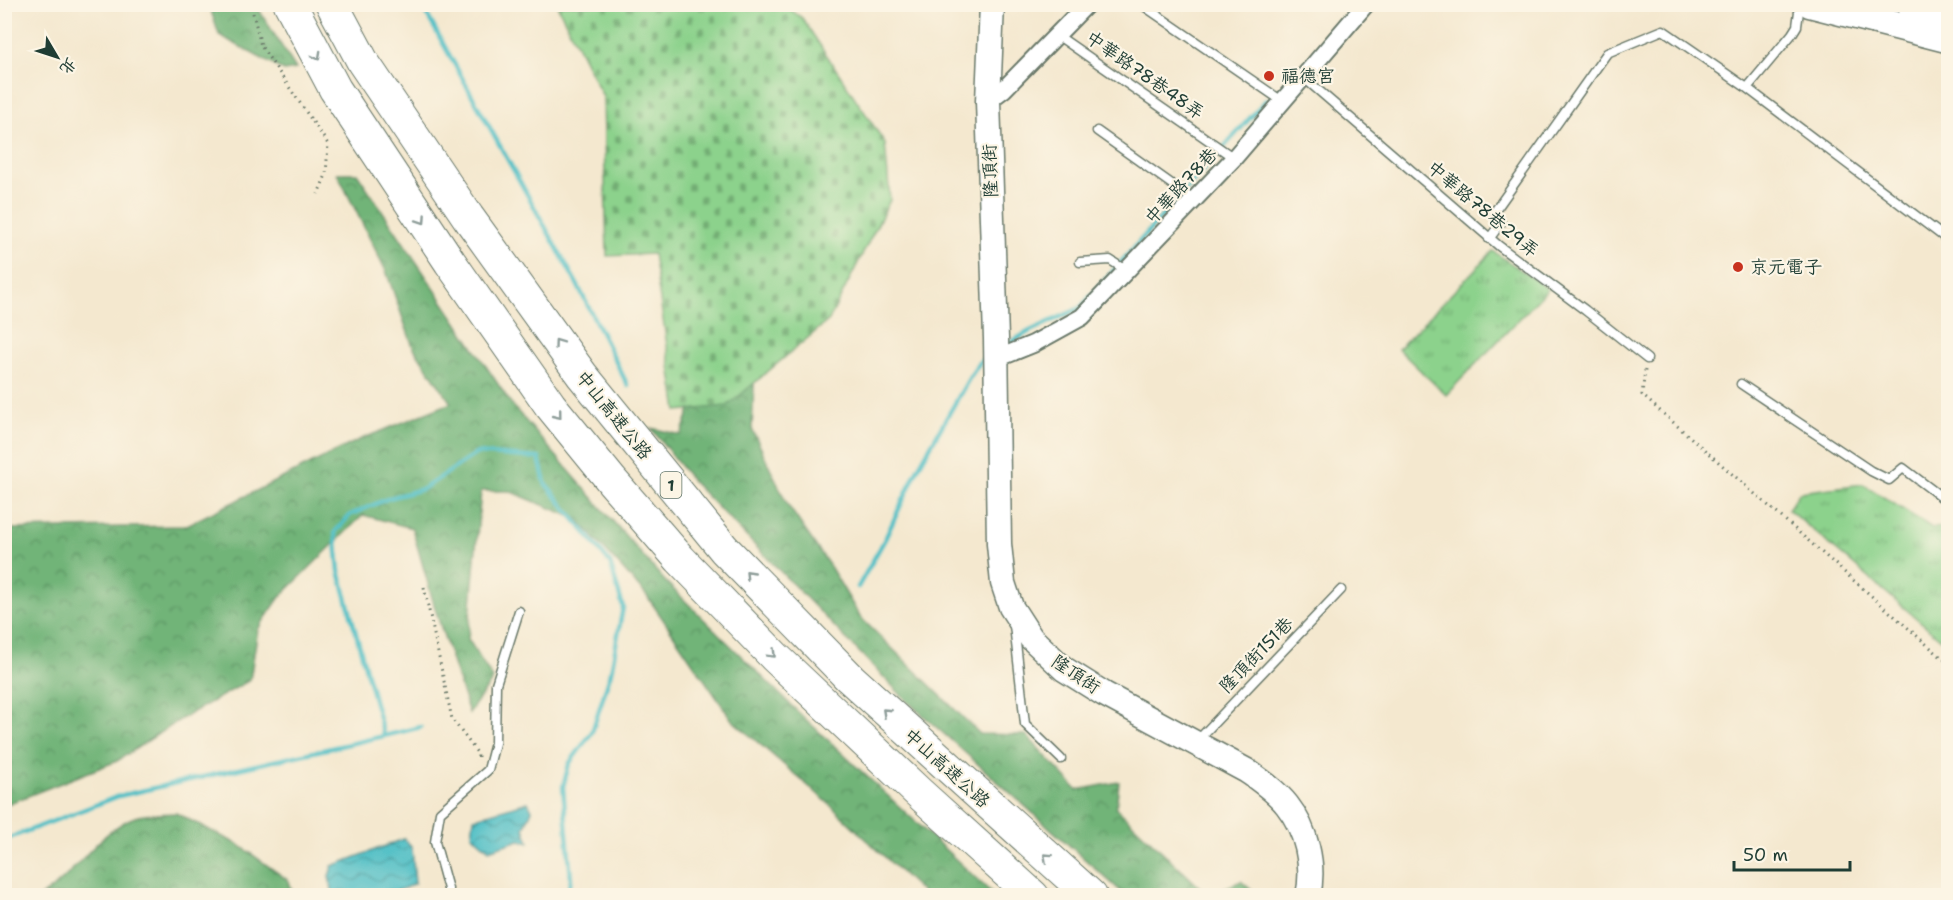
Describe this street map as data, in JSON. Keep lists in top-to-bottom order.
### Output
{
  "streets": {
    "highway": ["中山高速公路", "1"],
    "street": ["隆頂街", "中華路78巷"],
    "lane": ["中華路78巷48弄", "中華路78巷29弄", "隆頂街151巷"]
  },
  "crossings": [
    ["中華路78巷48弄", "中華路78巷"],
    ["隆頂街", "中華路78巷"],
    ["隆頂街", "隆頂街151巷"],
    ["中華路78巷", "中華路78巷29弄"]
  ],
  "places": ["福德宮", "京元電子"],
  "scale_bar": "50 m",
  "north": "bottom right"
}
